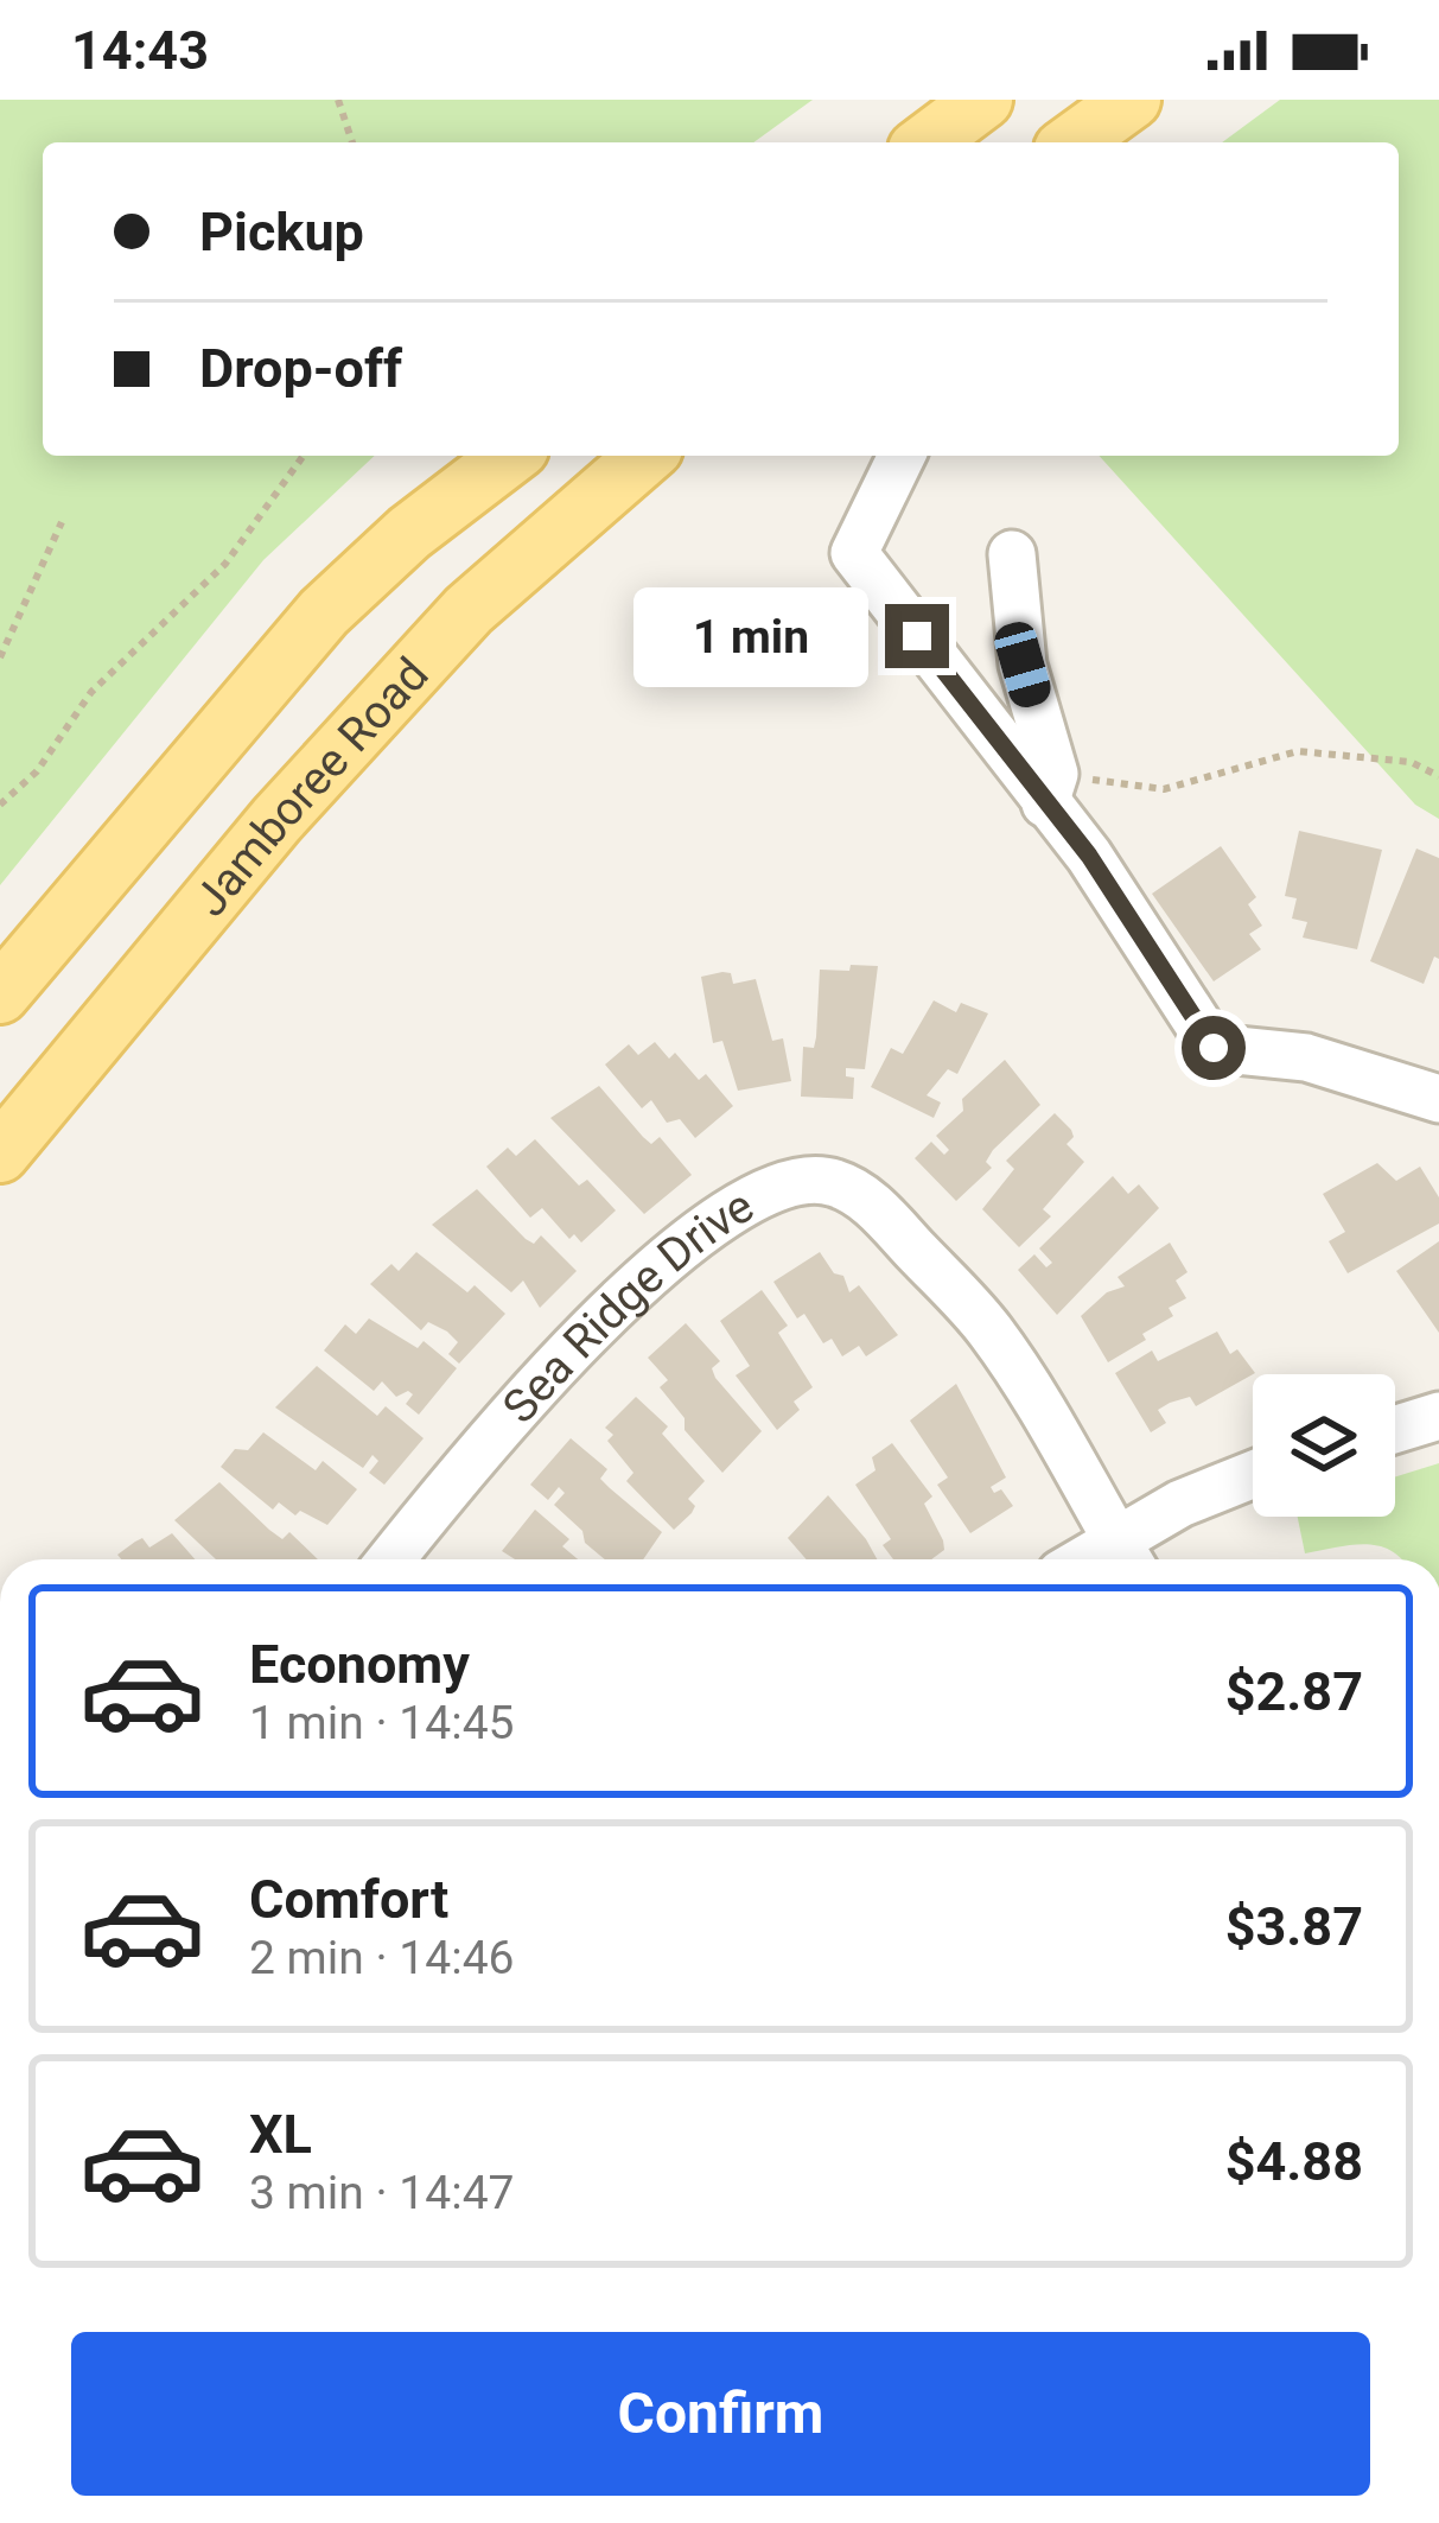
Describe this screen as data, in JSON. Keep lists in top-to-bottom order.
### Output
{
  "streets": {
    "main road": ["Jamboree Road"],
    "street": ["Sea Ridge Drive"]
  },
  "page": {
    "status": "14:43",
    "banner": ["Pickup", "Drop-off"],
    "bubble": "1 min",
    "list": [
      {
        "name": "Economy",
        "note": "1 min · 14:45",
        "value": "$2.87"
      },
      {
        "name": "Comfort",
        "note": "2 min · 14:46",
        "value": "$3.87"
      },
      {
        "name": "XL",
        "note": "3 min · 14:47",
        "value": "$4.88"
      }
    ],
    "buttons": "Confirm"
  }
}
